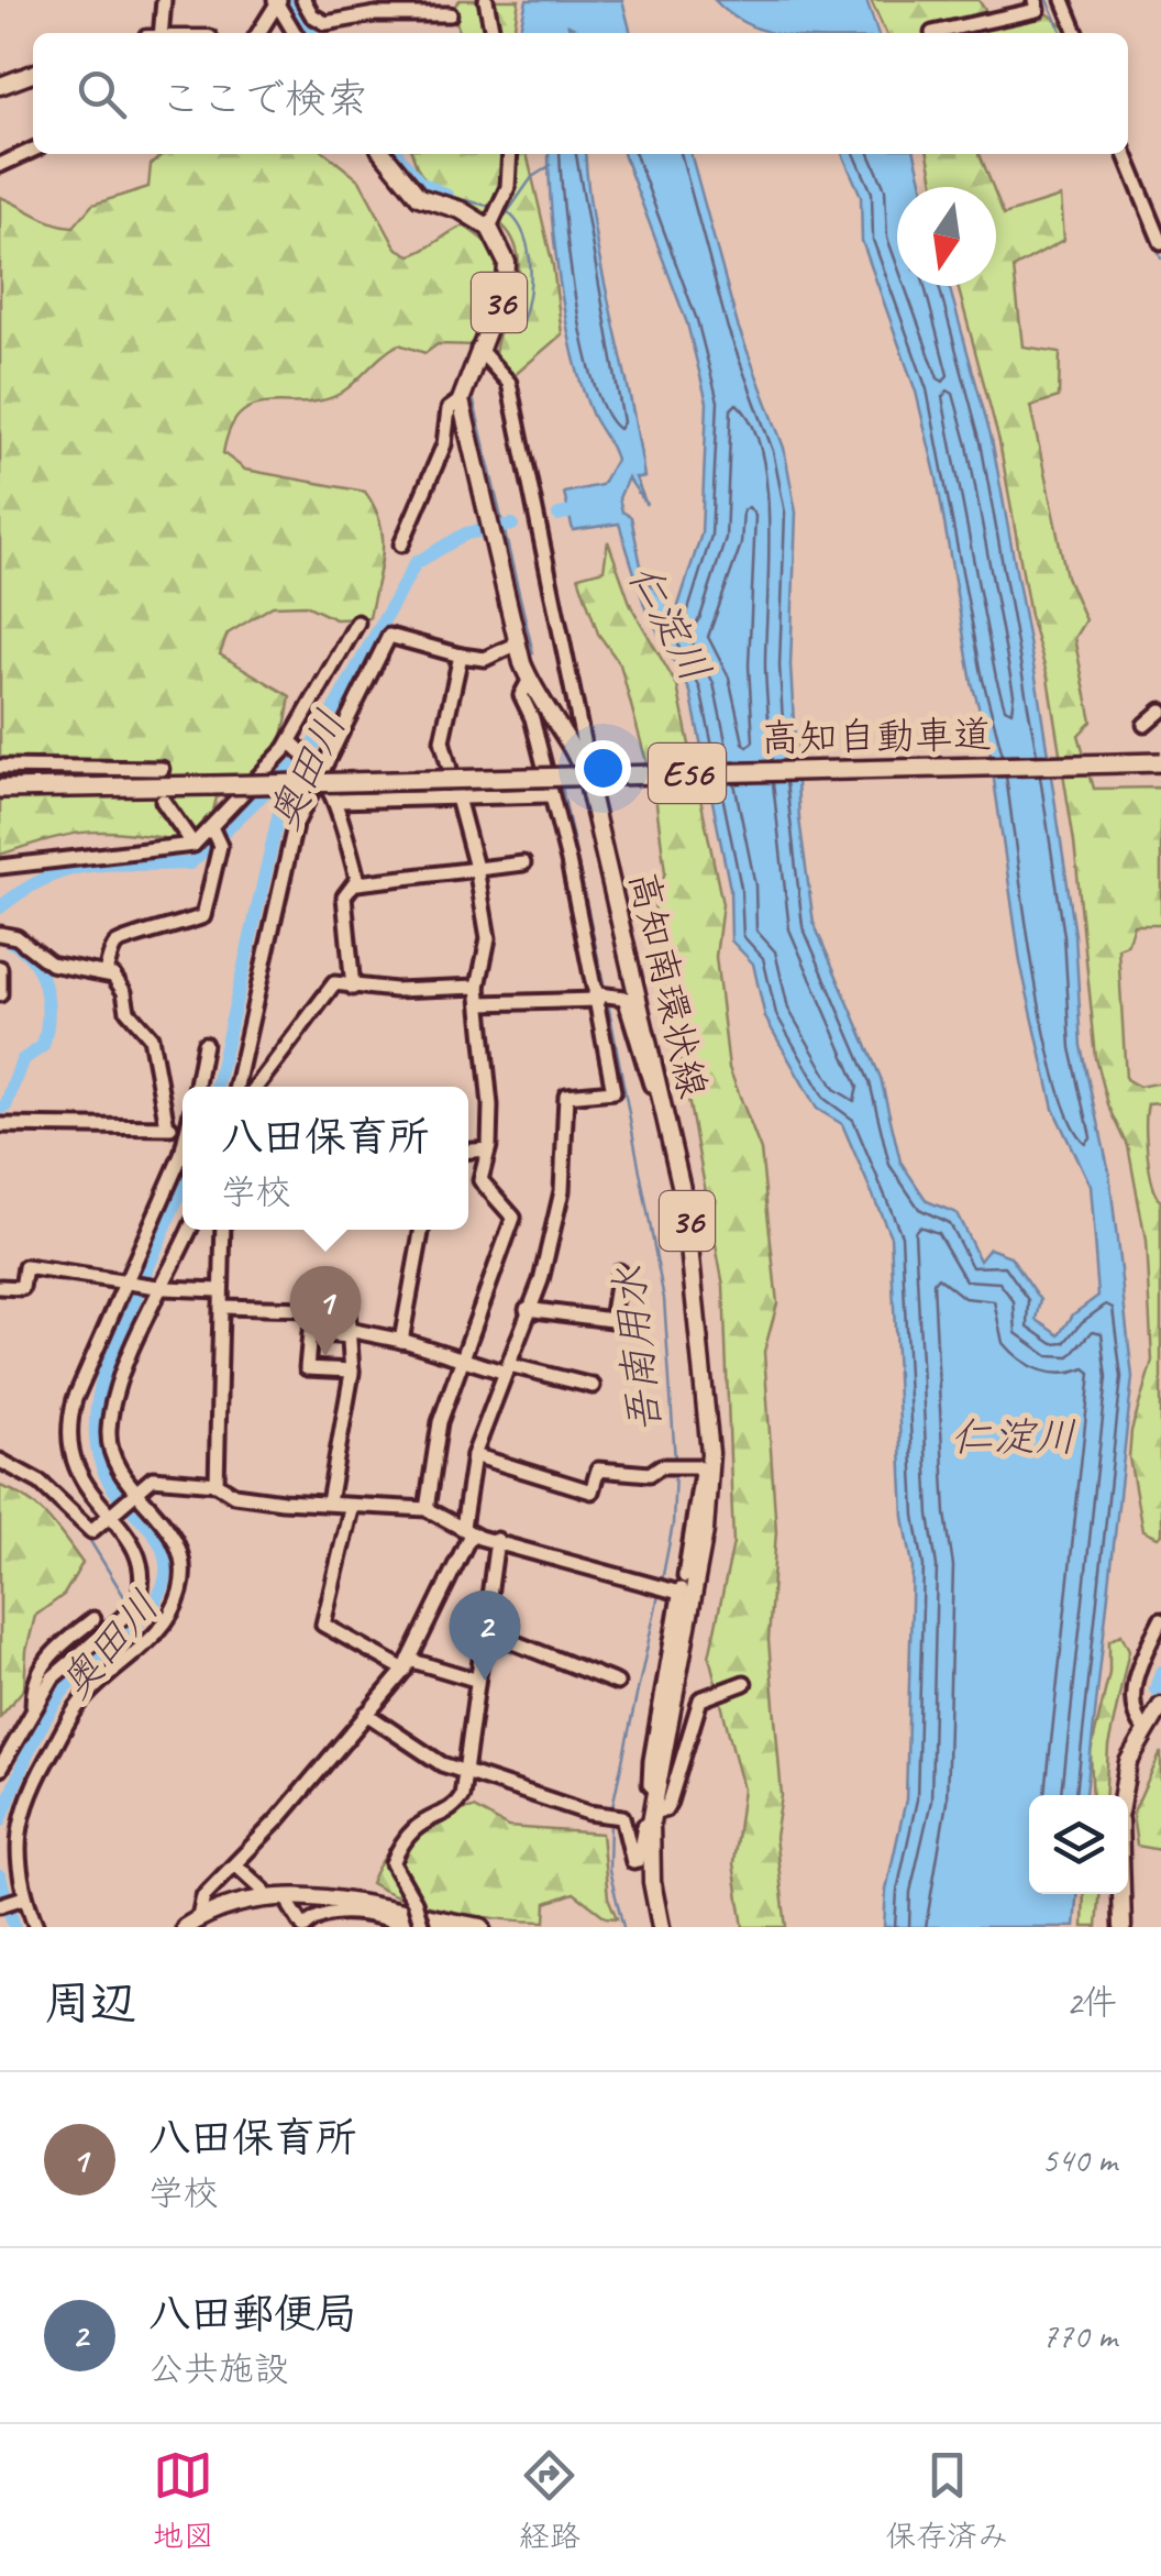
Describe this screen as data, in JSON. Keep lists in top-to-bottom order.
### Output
{
  "streets": {
    "highway": ["高知自動車道", "E56"],
    "main road": ["36", "高知南環状線"]
  },
  "crossings": [
    ["36", "高知南環状線"]
  ],
  "water": ["仁淀川", "奥田川", "吾南用水"],
  "north": "bottom",
  "page": {
    "search": "ここで検索",
    "popup": ["八田保育所", "学校"],
    "pins": ["1", "2"],
    "heading": ["周辺", "2件"],
    "list": [
      {
        "mark": "1",
        "name": "八田保育所",
        "note": "学校",
        "value": "540 m"
      },
      {
        "mark": "2",
        "name": "八田郵便局",
        "note": "公共施設",
        "value": "770 m"
      }
    ],
    "nav": ["地図", "経路", "保存済み"]
  }
}
